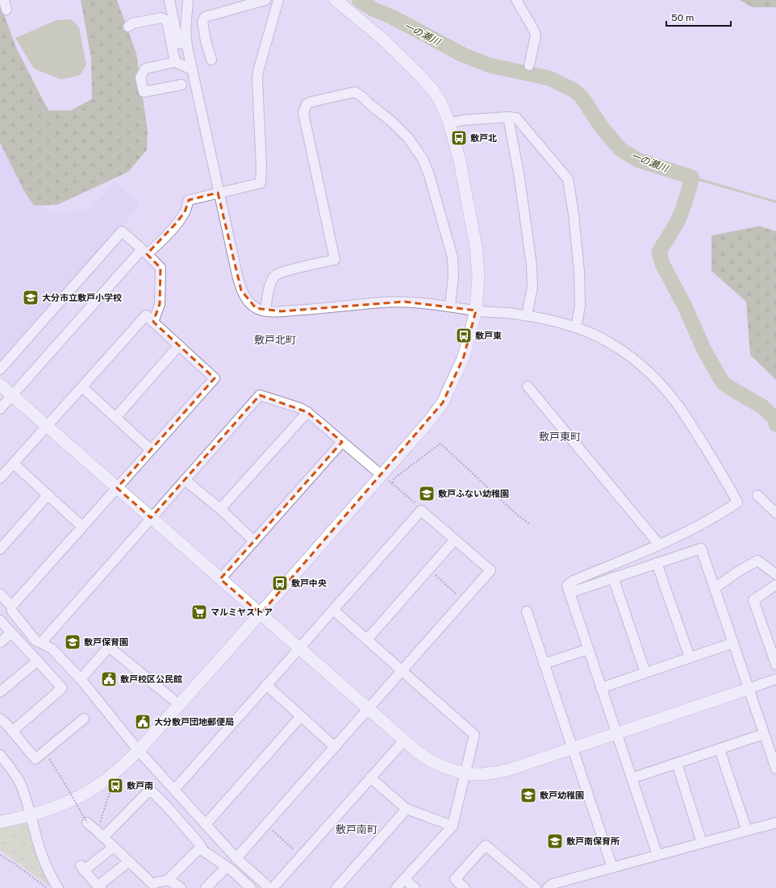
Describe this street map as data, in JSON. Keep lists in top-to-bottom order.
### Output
{
  "districts": ["敷戸北町", "敷戸東町", "敷戸南町"],
  "water": ["一の瀬川"],
  "places": {
    "bus stop": [
      "敷戸北",
      "敷戸東",
      "敷戸中央",
      "敷戸南"
    ],
    "school or university": [
      "大分市立敷戸小学校",
      "敷戸ふない幼稚園",
      "敷戸保育園",
      "敷戸幼稚園",
      "敷戸南保育所"
    ],
    "supermarket": ["マルミヤストア"],
    "public building": ["敷戸校区公民館", "大分敷戸団地郵便局"]
  },
  "scale_bar": "50 m"
}
